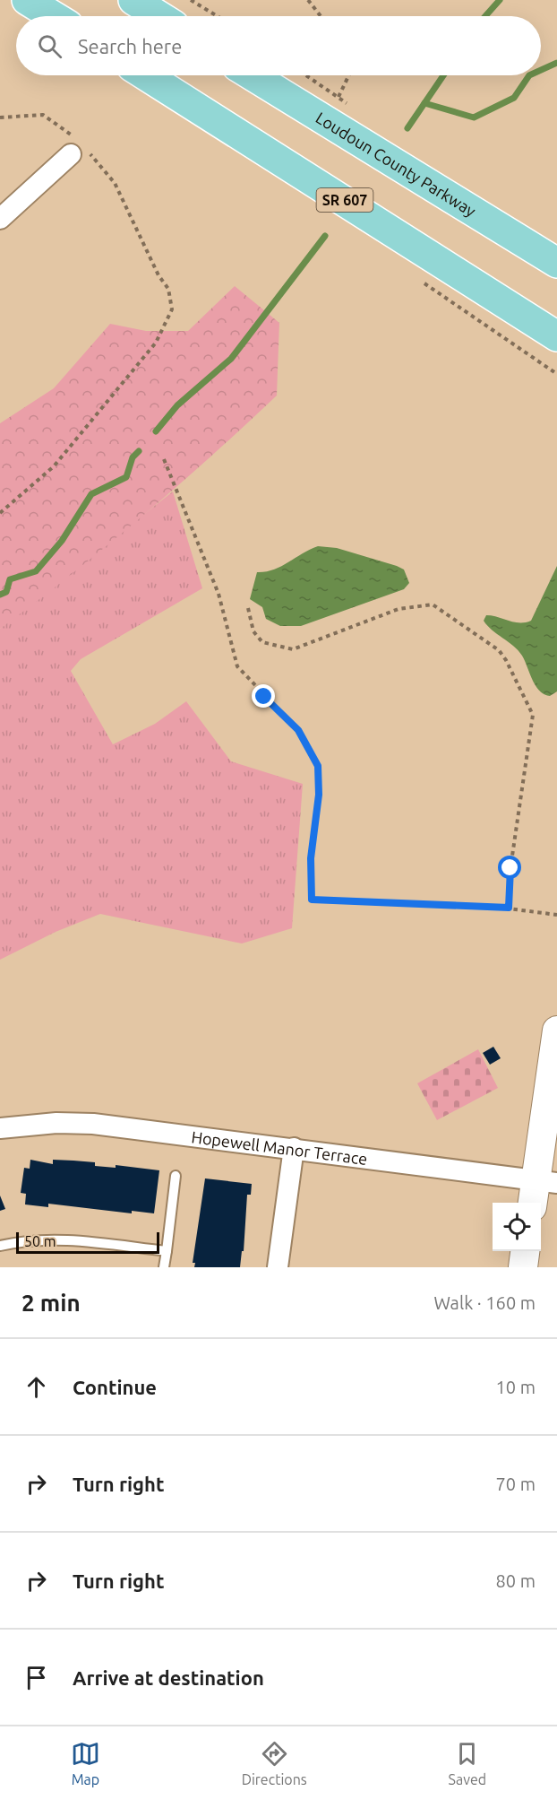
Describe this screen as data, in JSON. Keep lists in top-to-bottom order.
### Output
{
  "streets": {
    "main road": ["Loudoun County Parkway", "SR 607"],
    "street": ["Hopewell Manor Terrace"]
  },
  "scale_bar": "50 m",
  "page": {
    "search": "Search here",
    "scale": "50 m",
    "heading": ["2 min", "Walk · 160 m"],
    "list": [
      ["Continue", "10 m"],
      ["Turn right", "70 m"],
      ["Turn right", "80 m"],
      "Arrive at destination"
    ],
    "nav": ["Map", "Directions", "Saved"]
  }
}
